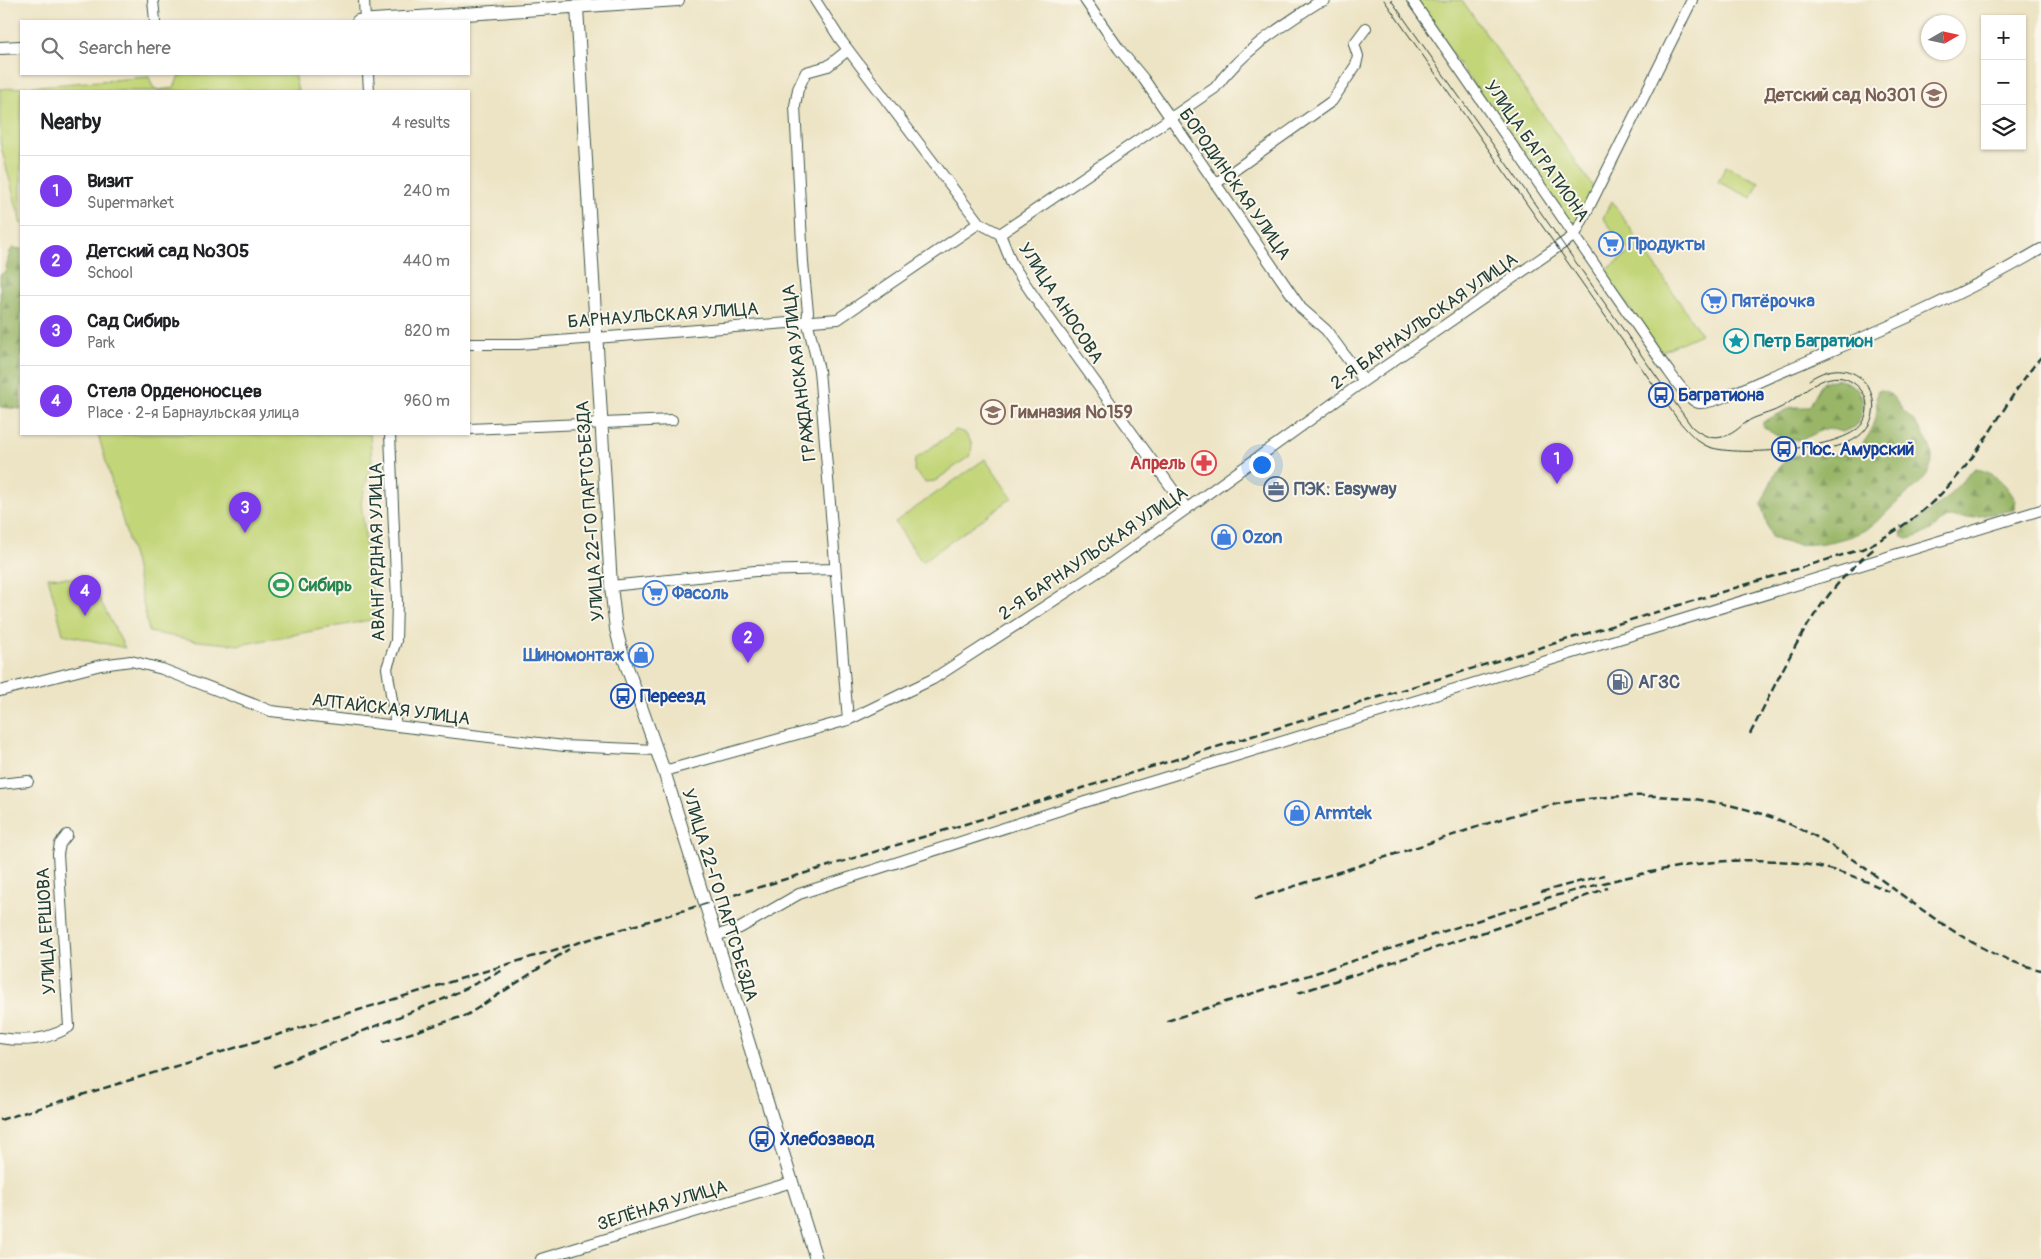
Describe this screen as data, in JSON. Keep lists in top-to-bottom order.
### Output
{
  "streets": {
    "main road": ["УЛИЦА 22-ГО ПАРТСЪЕЗДА"],
    "street": [
      "УЛИЦА БАГРАТИОНА",
      "БОРОДИНСКАЯ УЛИЦА",
      "УЛИЦА АНОСОВА",
      "БАРНАУЛЬСКАЯ УЛИЦА",
      "2-Я БАРНАУЛЬСКАЯ УЛИЦА",
      "ГРАЖДАНСКАЯ УЛИЦА",
      "АВАНГАРДНАЯ УЛИЦА",
      "АЛТАЙСКАЯ УЛИЦА",
      "УЛИЦА ЕРШОВА",
      "ЗЕЛЁНАЯ УЛИЦА"
    ]
  },
  "crossings": [
    ["УЛИЦА БАГРАТИОНА", "2-Я БАРНАУЛЬСКАЯ УЛИЦА"],
    ["БОРОДИНСКАЯ УЛИЦА", "2-Я БАРНАУЛЬСКАЯ УЛИЦА"],
    ["УЛИЦА АНОСОВА", "БАРНАУЛЬСКАЯ УЛИЦА"],
    ["УЛИЦА АНОСОВА", "2-Я БАРНАУЛЬСКАЯ УЛИЦА"],
    ["УЛИЦА АНОСОВА", "ГРАЖДАНСКАЯ УЛИЦА"],
    ["БАРНАУЛЬСКАЯ УЛИЦА", "ГРАЖДАНСКАЯ УЛИЦА"],
    ["БАРНАУЛЬСКАЯ УЛИЦА", "УЛИЦА 22-ГО ПАРТСЪЕЗДА"],
    ["2-Я БАРНАУЛЬСКАЯ УЛИЦА", "ГРАЖДАНСКАЯ УЛИЦА"],
    ["2-Я БАРНАУЛЬСКАЯ УЛИЦА", "УЛИЦА 22-ГО ПАРТСЪЕЗДА"],
    ["УЛИЦА 22-ГО ПАРТСЪЕЗДА", "АЛТАЙСКАЯ УЛИЦА"],
    ["УЛИЦА 22-ГО ПАРТСЪЕЗДА", "ЗЕЛЁНАЯ УЛИЦА"],
    ["АВАНГАРДНАЯ УЛИЦА", "АЛТАЙСКАЯ УЛИЦА"]
  ],
  "places": {
    "school or university": ["Детский сад №301", "Гимназия №159"],
    "supermarket": ["Продукты", "Пятёрочка", "Фасоль"],
    "place": ["Петр Багратион"],
    "bus stop": [
      "Багратиона",
      "Пос. Амурский",
      "Переезд",
      "Хлебозавод"
    ],
    "pharmacy": ["Апрель"],
    "office": ["ПЭК: Easyway"],
    "shop": ["Ozon", "Шиномонтаж", "Armtek"],
    "sports": ["Сибирь"],
    "fuel station": ["АГЗС"]
  },
  "north": "right",
  "page": {
    "map_buttons": ["+", "−"],
    "search": "Search here",
    "heading": ["Nearby", "4 results"],
    "list": [
      {
        "mark": "1",
        "name": "Визит",
        "note": "Supermarket",
        "value": "240 m"
      },
      {
        "mark": "2",
        "name": "Детский сад №305",
        "note": "School",
        "value": "440 m"
      },
      {
        "mark": "3",
        "name": "Сад Сибирь",
        "note": "Park",
        "value": "820 m"
      },
      {
        "mark": "4",
        "name": "Стела Орденоносцев",
        "note": "Place · 2-я Барнаульская улица",
        "value": "960 m"
      }
    ],
    "pins": [
      "1",
      "3",
      "4",
      "2"
    ]
  }
}
